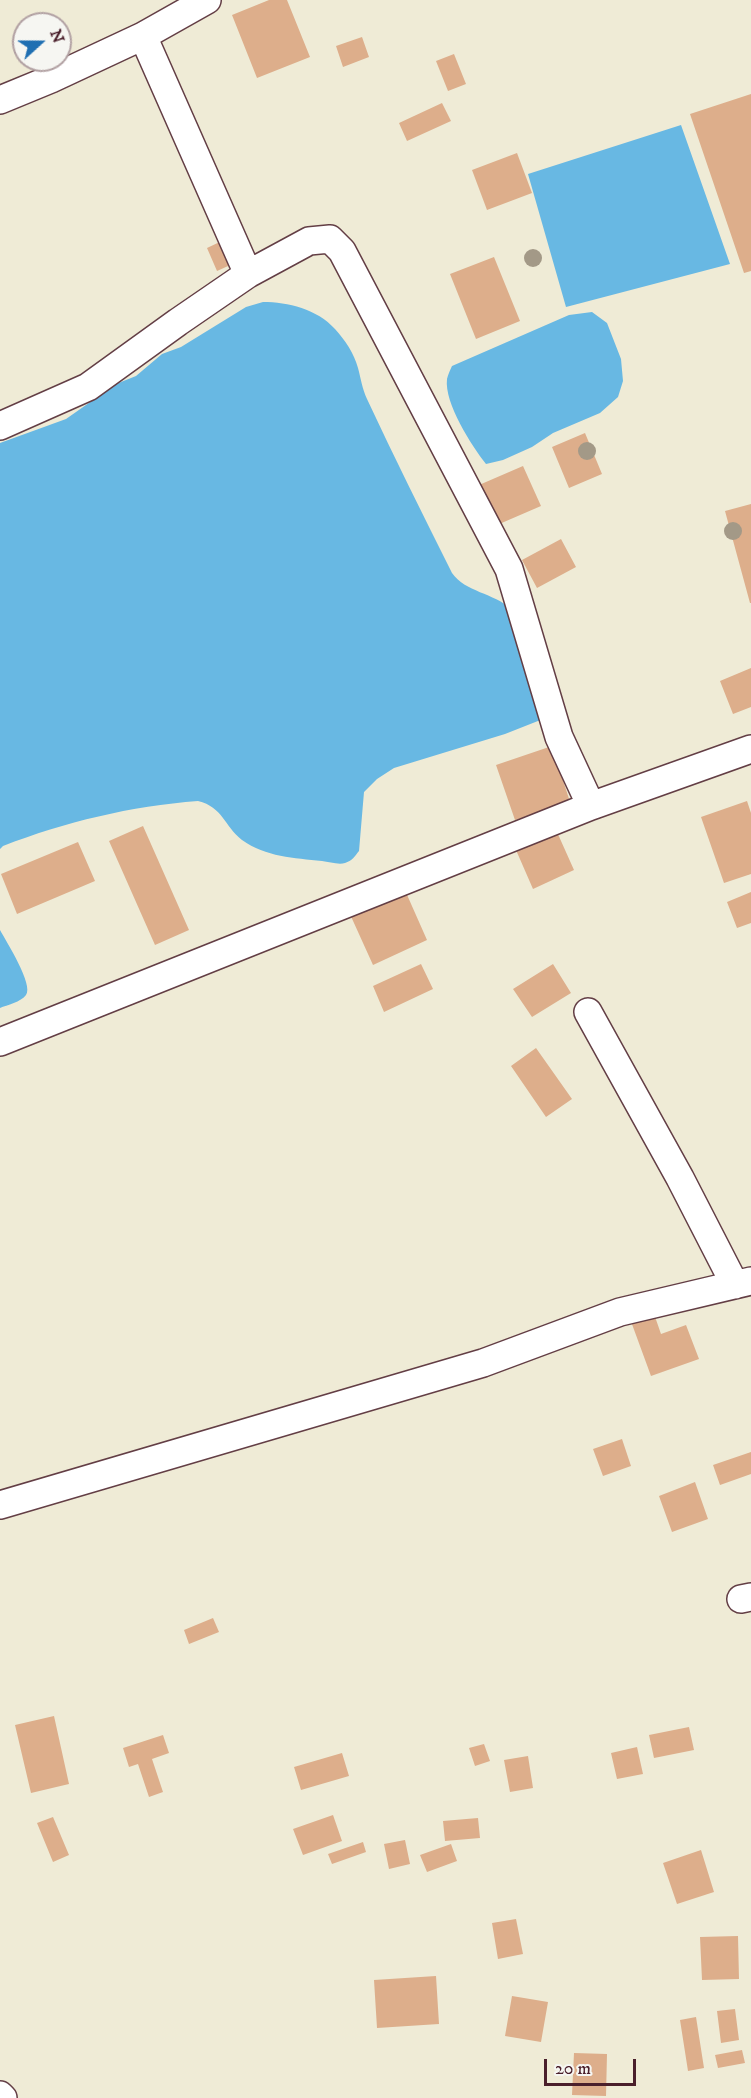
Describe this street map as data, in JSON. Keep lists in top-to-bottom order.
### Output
{
  "scale_bar": "20 m",
  "north": "right"
}
